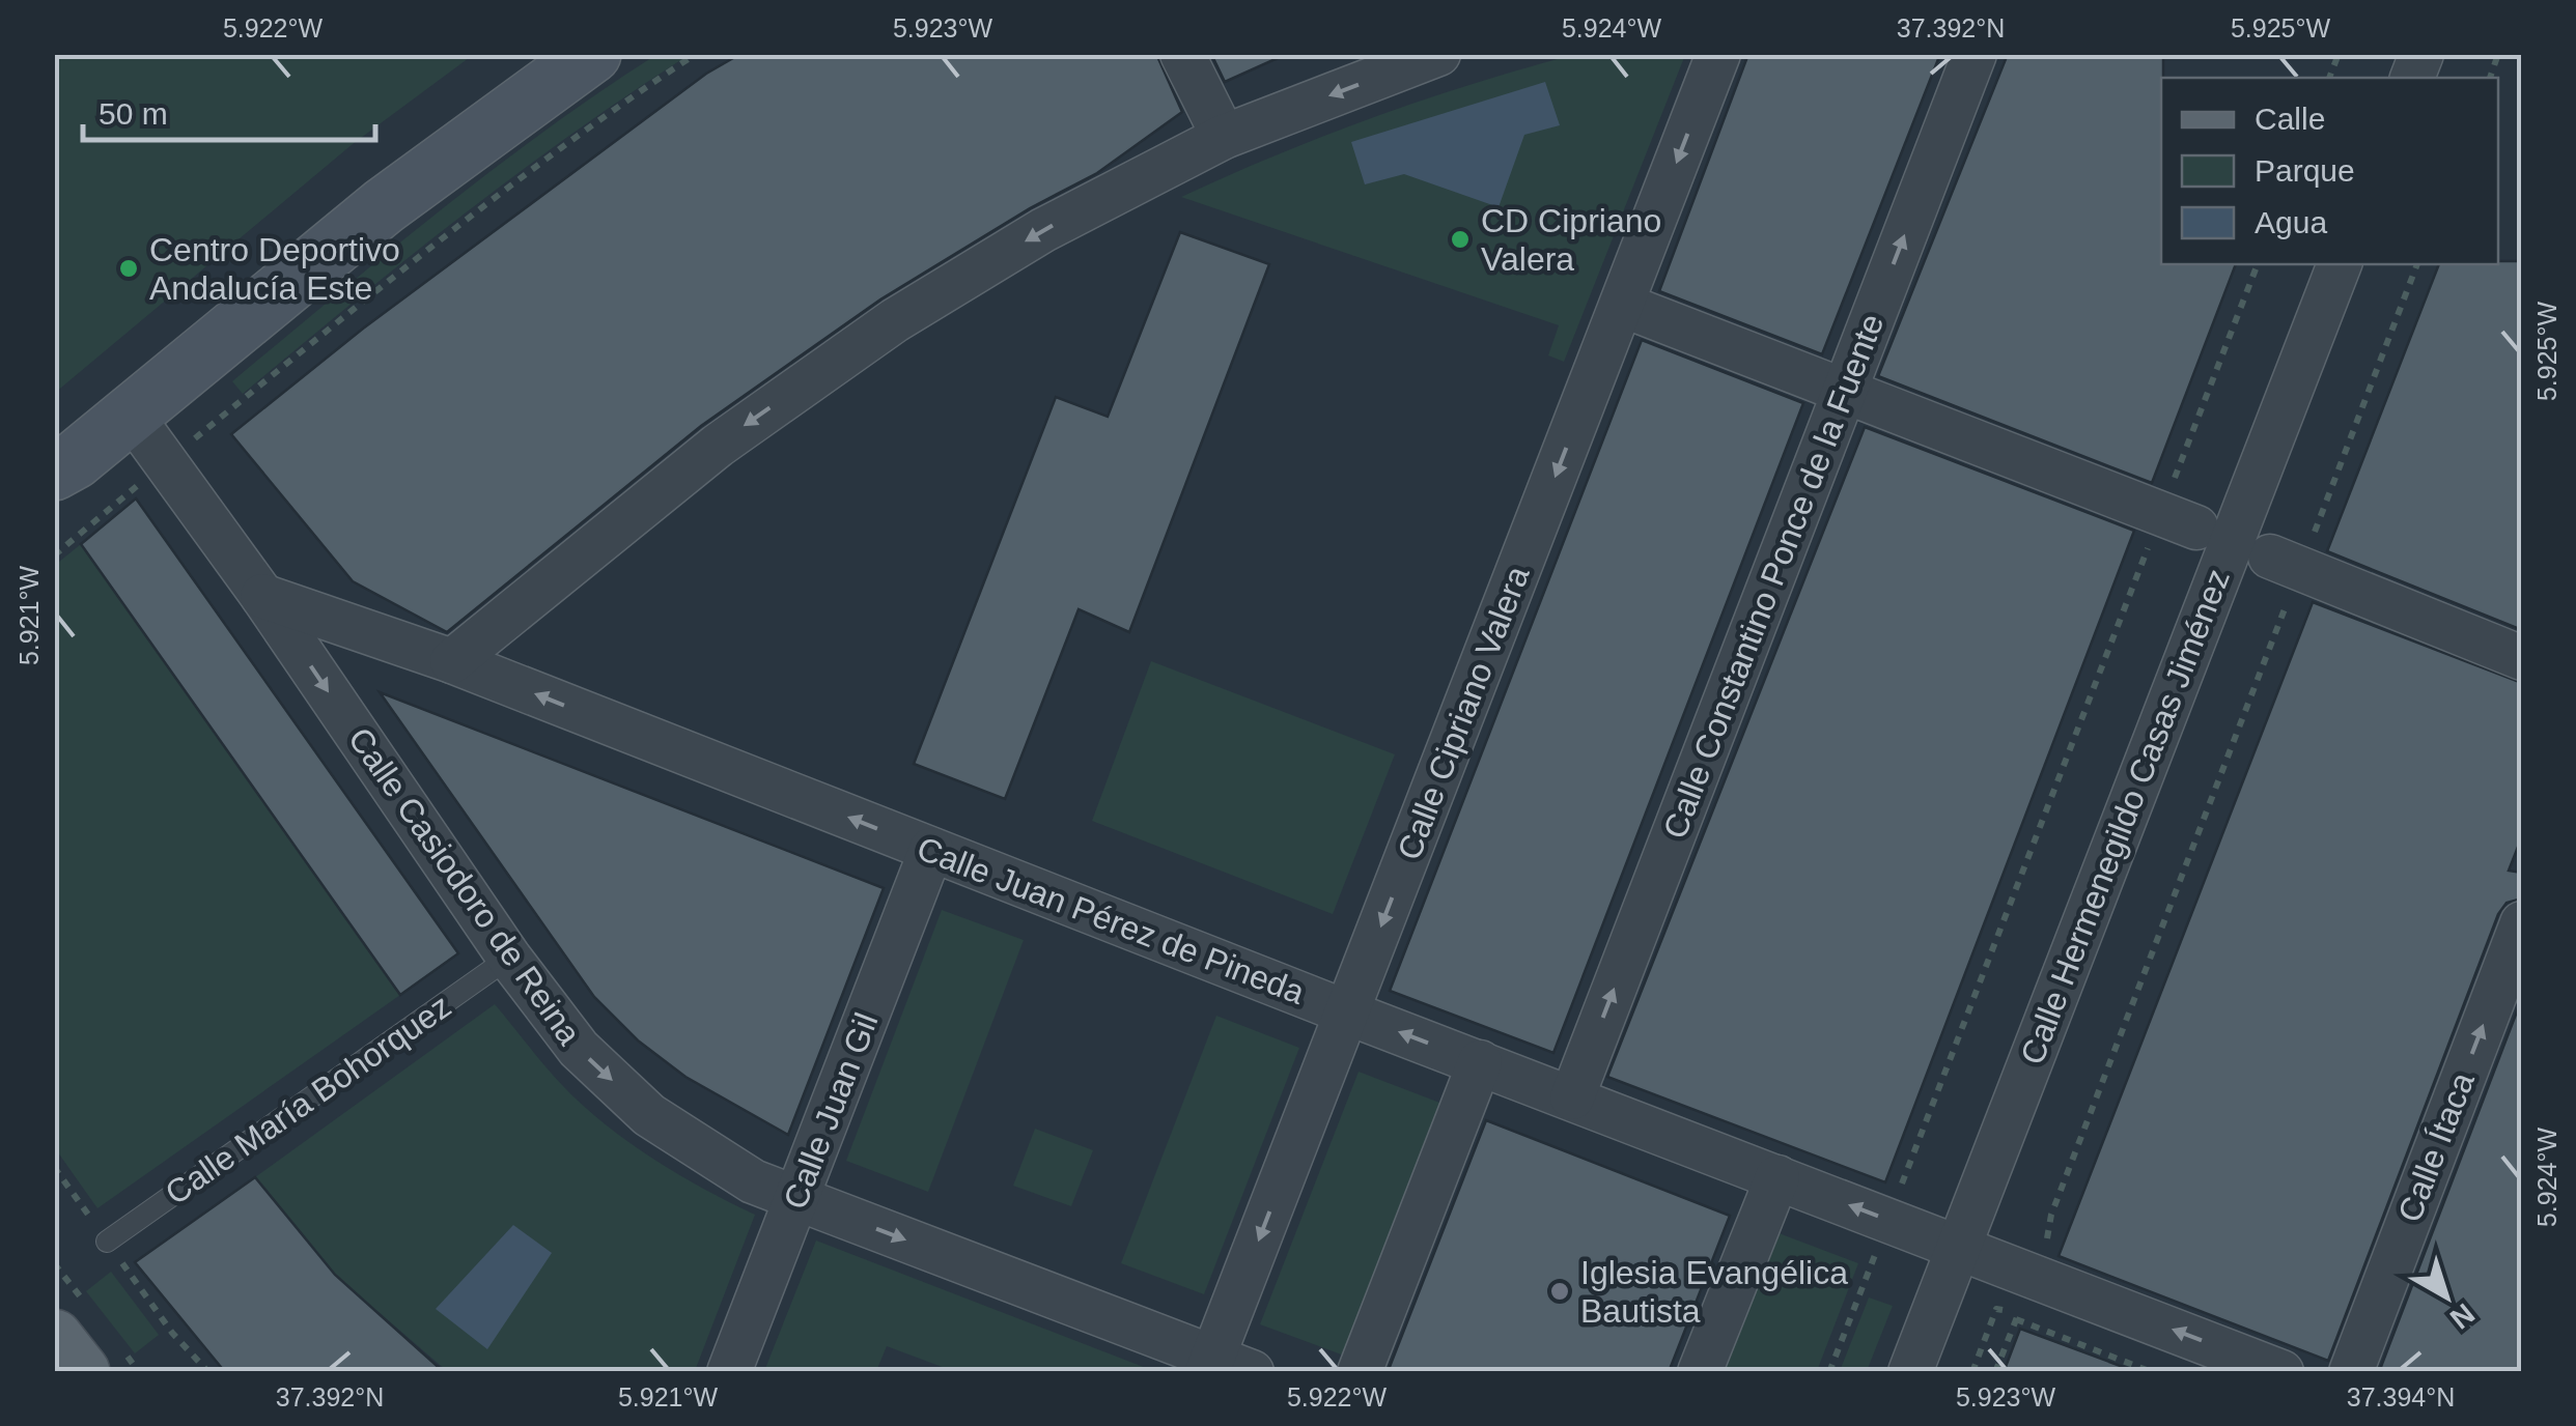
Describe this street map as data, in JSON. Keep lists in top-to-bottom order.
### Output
{
  "streets": {
    "street": [
      "Calle Constantino Ponce de la Fuente",
      "Calle Cipriano Valera",
      "Calle Hermenegildo Casas Jiménez",
      "Calle Casiodoro de Reina",
      "Calle Juan Pérez de Pineda",
      "Calle Juan Gil",
      "Calle Ítaca"
    ],
    "lane": ["Calle María Bohorquez"]
  },
  "crossings": [
    ["Calle Constantino Ponce de la Fuente", "Calle Juan Pérez de Pineda"],
    ["Calle Cipriano Valera", "Calle Casiodoro de Reina"],
    ["Calle Cipriano Valera", "Calle Juan Pérez de Pineda"],
    ["Calle Hermenegildo Casas Jiménez", "Calle Juan Pérez de Pineda"],
    ["Calle Casiodoro de Reina", "Calle Juan Pérez de Pineda"],
    ["Calle Casiodoro de Reina", "Calle María Bohorquez"],
    ["Calle Casiodoro de Reina", "Calle Juan Gil"],
    ["Calle Juan Pérez de Pineda", "Calle Juan Gil"]
  ],
  "one_way": [
    "Calle Constantino Ponce de la Fuente",
    "Calle Cipriano Valera",
    "Calle Casiodoro de Reina",
    "Calle Juan Pérez de Pineda",
    "Calle Ítaca"
  ],
  "places": ["CD Cipriano Valera", "Centro Deportivo Andalucía Este", "Iglesia Evangélica Bautista"],
  "legend": ["Calle", "Parque", "Agua"],
  "scale_bar": "50 m",
  "north": "bottom right",
  "coordinates": [
    "5.922°W",
    "5.923°W",
    "5.924°W",
    "37.392°N",
    "5.925°W",
    "5.921°W",
    "37.394°N"
  ]
}
